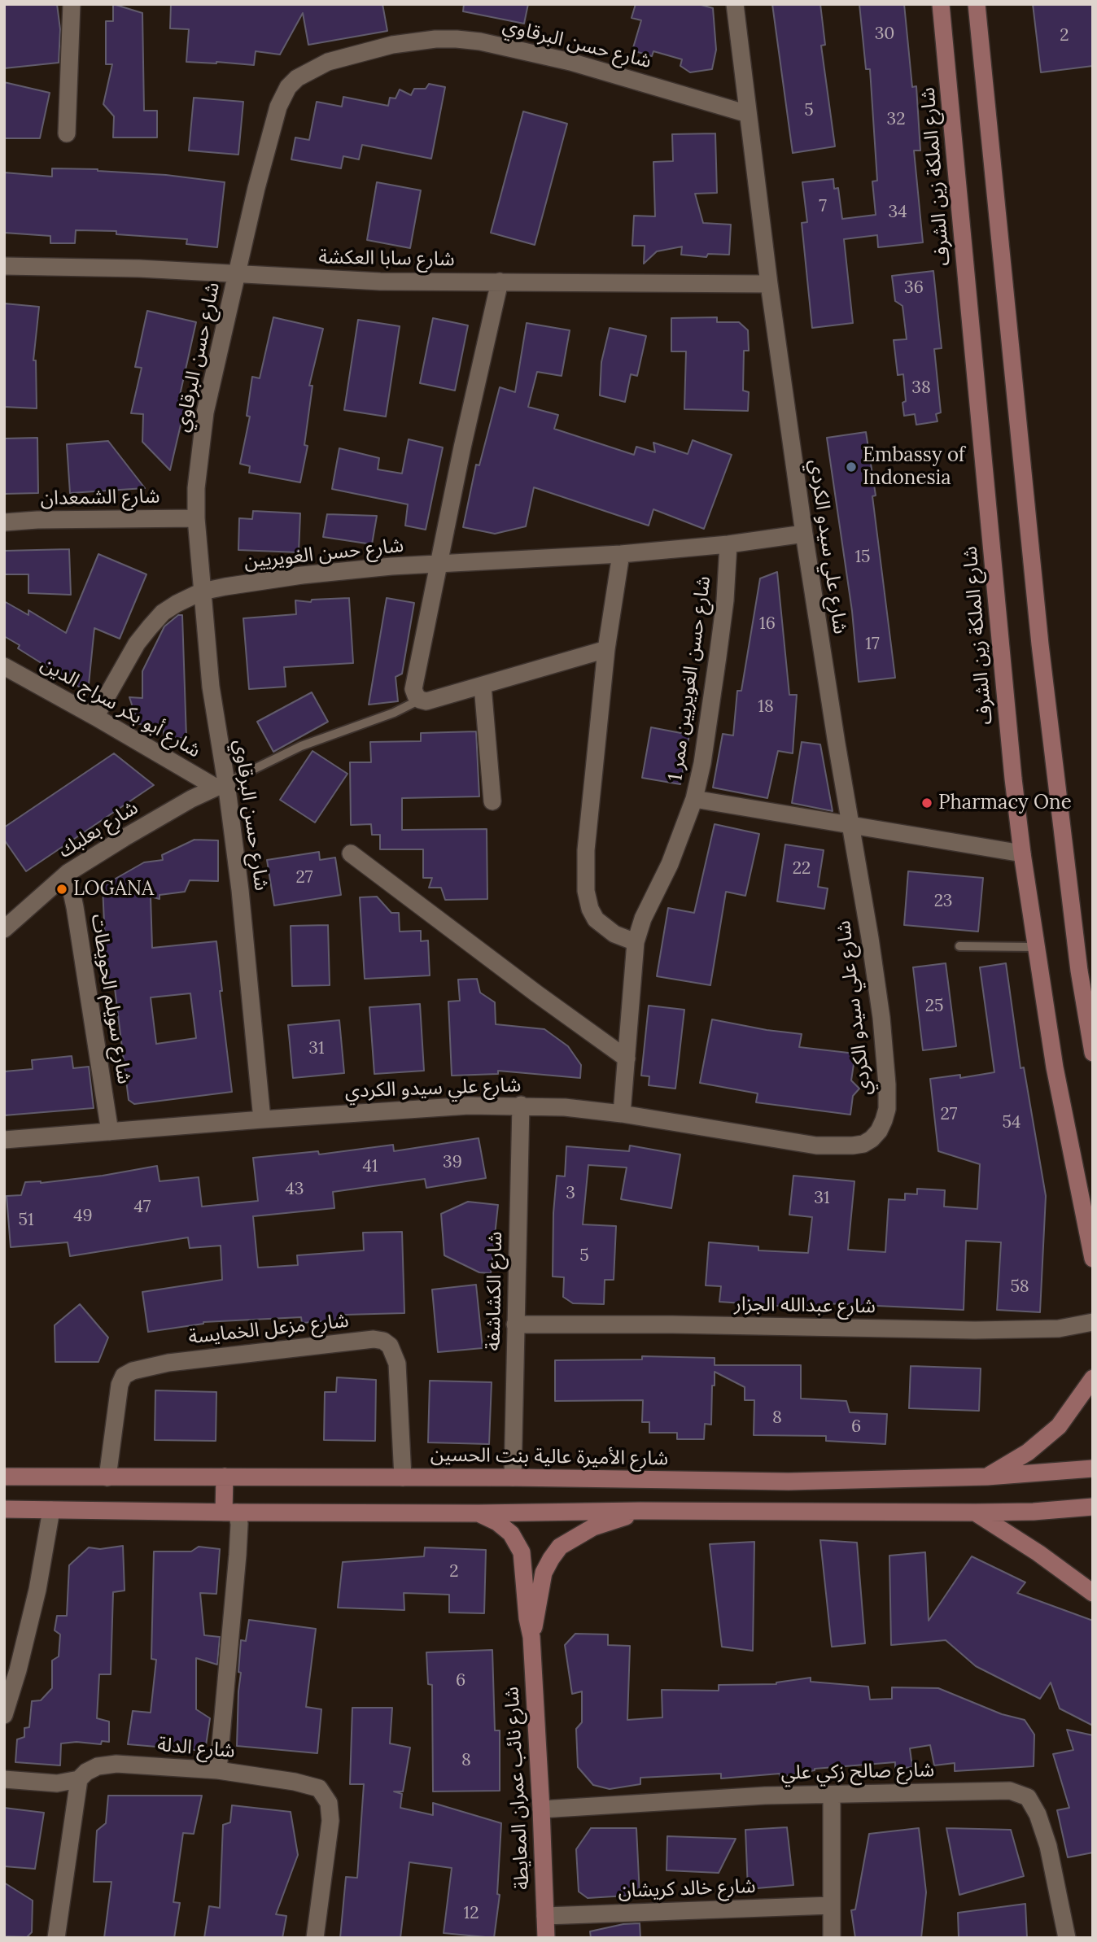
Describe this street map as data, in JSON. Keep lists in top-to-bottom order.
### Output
{
  "streets": {
    "main road": ["شارع الملكة زين الشرف", "شارع الأميرة عالية بنت الحسين", "شارع نائب عمران المعايطة"],
    "street": [
      "شارع حسن البرقاوي",
      "شارع سابا العكشة",
      "شارع الشمعدان",
      "شارع علي سيدو الكردي",
      "شارع حسن الغويريين",
      "شارع حسن الغويريين ممر 1",
      "شارع أبو بكر سراج الدين",
      "شارع بعلبك",
      "شارع سويلم الحويطات",
      "شارع الكشاشفة",
      "شارع عبدالله الجزار",
      "شارع مزعل الخمايسة",
      "شارع الدلة",
      "شارع صالح زكي علي",
      "شارع خالد كريشان"
    ]
  },
  "crossings": [
    ["شارع حسن البرقاوي", "شارع سابا العكشة"],
    ["شارع حسن البرقاوي", "شارع الشمعدان"],
    ["شارع حسن البرقاوي", "شارع علي سيدو الكردي"],
    ["شارع حسن البرقاوي", "شارع حسن الغويريين"],
    ["شارع حسن البرقاوي", "شارع أبو بكر سراج الدين"],
    ["شارع حسن البرقاوي", "شارع بعلبك"],
    ["شارع سابا العكشة", "شارع علي سيدو الكردي"],
    ["شارع علي سيدو الكردي", "شارع حسن الغويريين"],
    ["شارع علي سيدو الكردي", "شارع حسن الغويريين ممر 1"],
    ["شارع علي سيدو الكردي", "شارع سويلم الحويطات"],
    ["شارع علي سيدو الكردي", "شارع الكشاشفة"],
    ["شارع حسن الغويريين", "شارع حسن الغويريين ممر 1"],
    ["شارع حسن الغويريين", "شارع أبو بكر سراج الدين"],
    ["شارع أبو بكر سراج الدين", "شارع بعلبك"],
    ["شارع بعلبك", "شارع سويلم الحويطات"],
    ["شارع الكشاشفة", "شارع عبدالله الجزار"],
    ["شارع الكشاشفة", "شارع الأميرة عالية بنت الحسين"],
    ["شارع مزعل الخمايسة", "شارع الأميرة عالية بنت الحسين"],
    ["شارع صالح زكي علي", "شارع نائب عمران المعايطة"],
    ["شارع نائب عمران المعايطة", "شارع خالد كريشان"]
  ],
  "places": ["Embassy of Indonesia", "Pharmacy One", "LOGANA"],
  "house_numbers": [
    "30",
    "2",
    "5",
    "32",
    "7",
    "34",
    "36",
    "38",
    "15",
    "16",
    "17",
    "18",
    "22",
    "27",
    "23",
    "25",
    "31",
    "27",
    "54",
    "39",
    "41",
    "43",
    "3",
    "31",
    "47",
    "49",
    "51",
    "5",
    "58",
    "8",
    "6",
    "2",
    "6",
    "8",
    "12"
  ]
}
